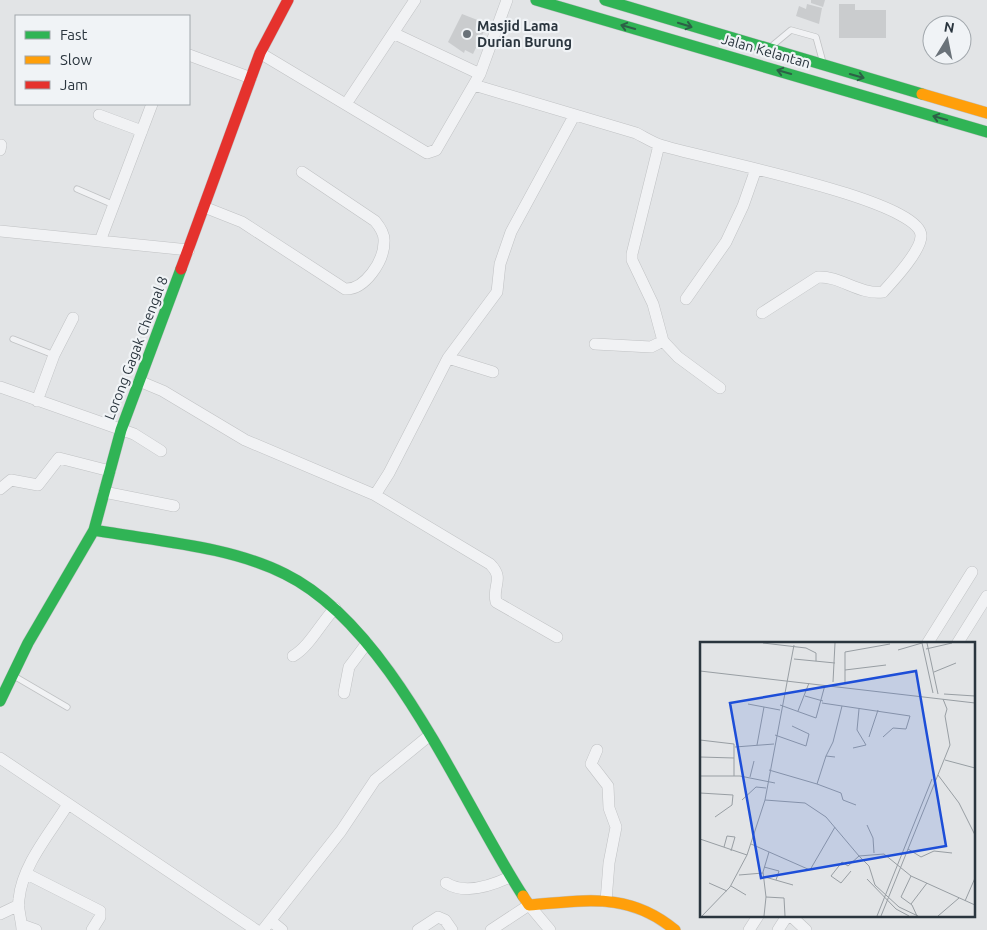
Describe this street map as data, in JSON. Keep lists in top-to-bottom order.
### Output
{
  "streets": {
    "main road": ["Jalan Kelantan", "Lorong Gagak Chengal 8"]
  },
  "places": ["Masjid Lama Durian Burung"],
  "legend": ["Fast", "Slow", "Jam"],
  "north": "top"
}
